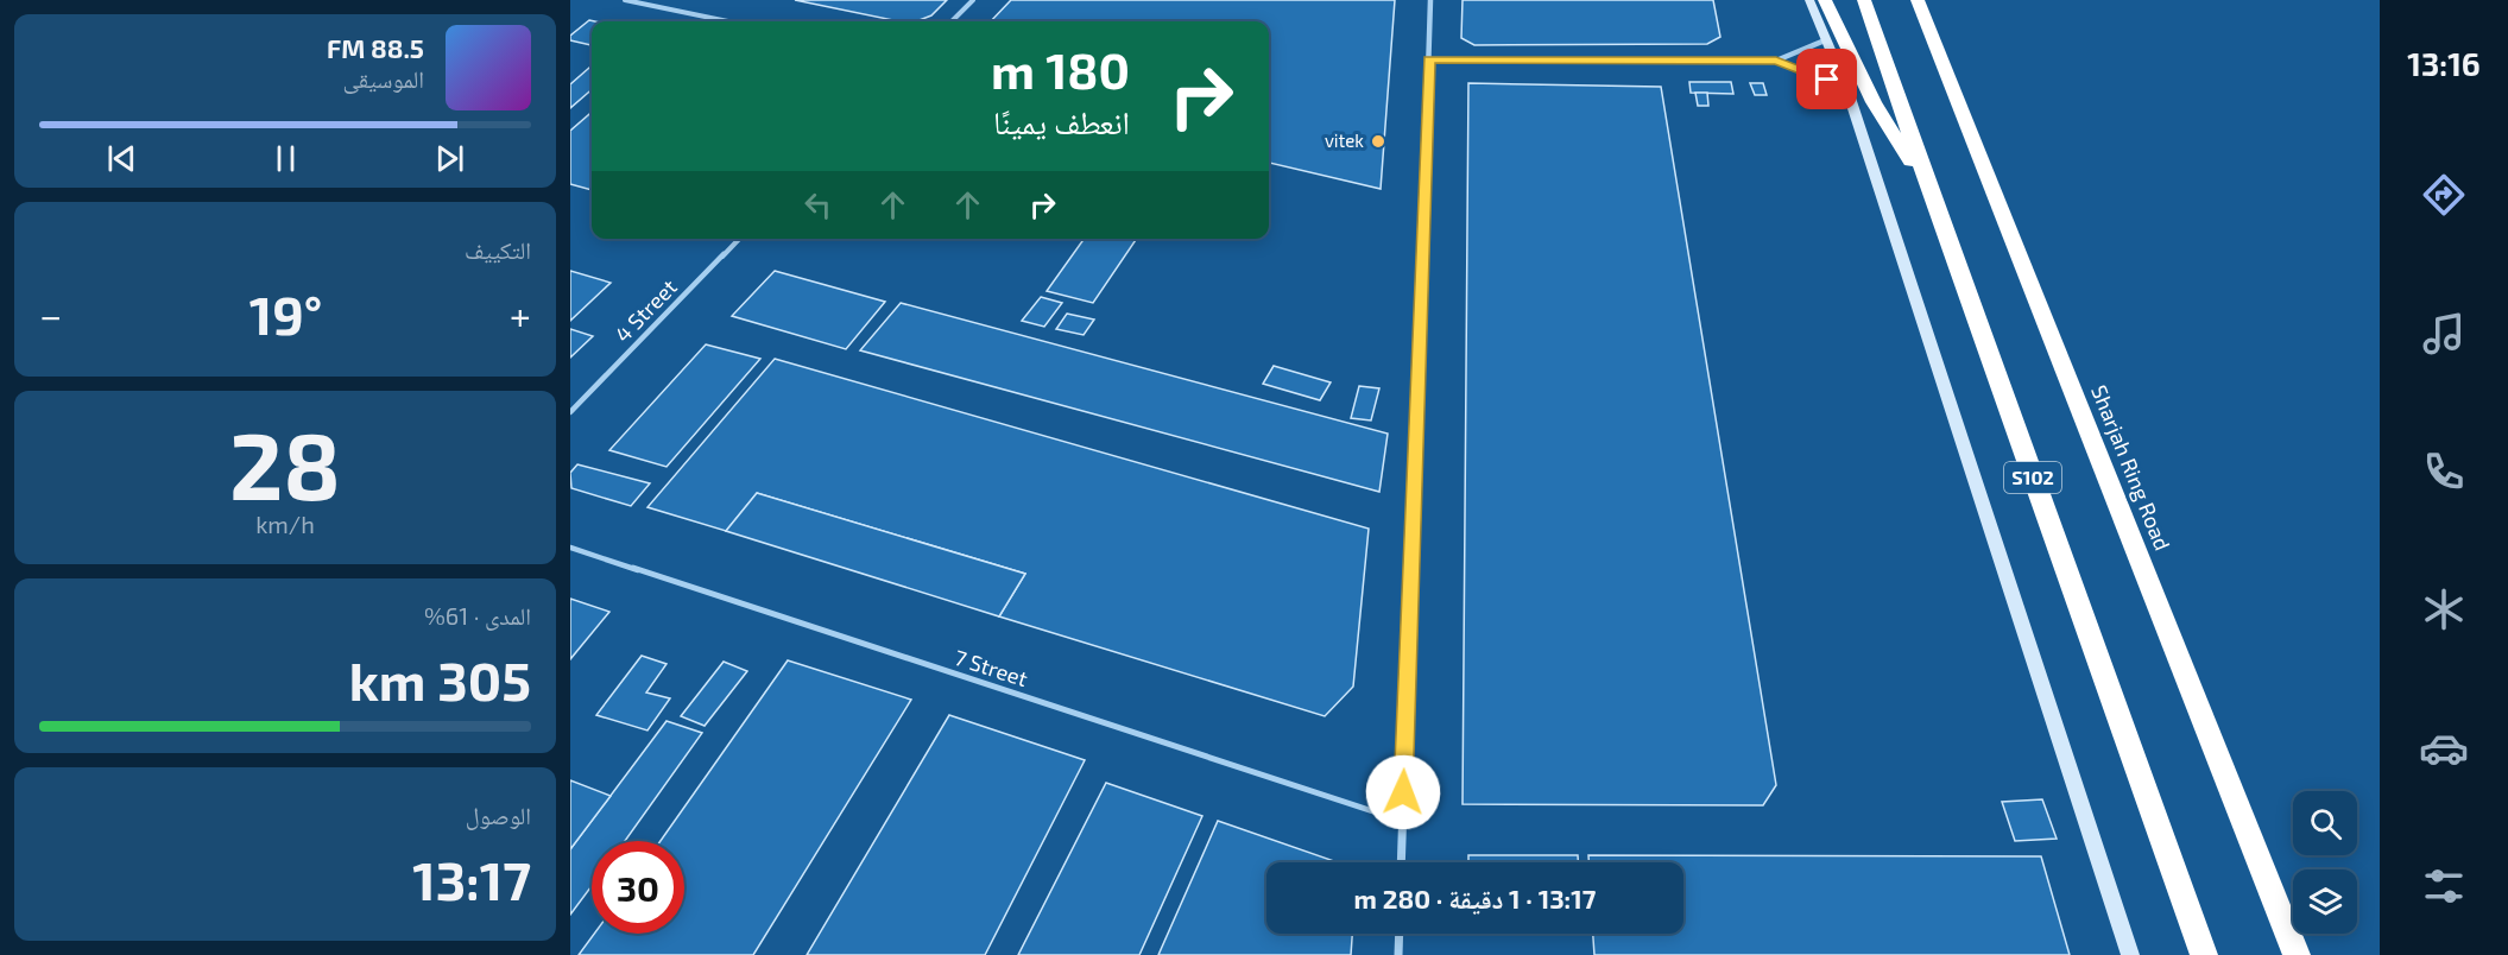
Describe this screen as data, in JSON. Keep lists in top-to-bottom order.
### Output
{
  "streets": {
    "highway": ["Sharjah Ring Road", "S102"],
    "lane": ["4 Street", "7 Street"]
  },
  "places": ["vitek"],
  "page": {
    "tabs": "13:16",
    "turn": ["180 m", "انعطف يمينًا"],
    "song": ["88.5 FM", "الموسيقى"],
    "tile": [
      "التكييف",
      ["28", "km/h"],
      ["المدى · 61%", "305 km"],
      ["الوصول", "13:17"]
    ],
    "heat": ["−", "19°", "+"],
    "limit": "30",
    "trip": "13:17 · 1 دقيقة · 280 m"
  }
}
